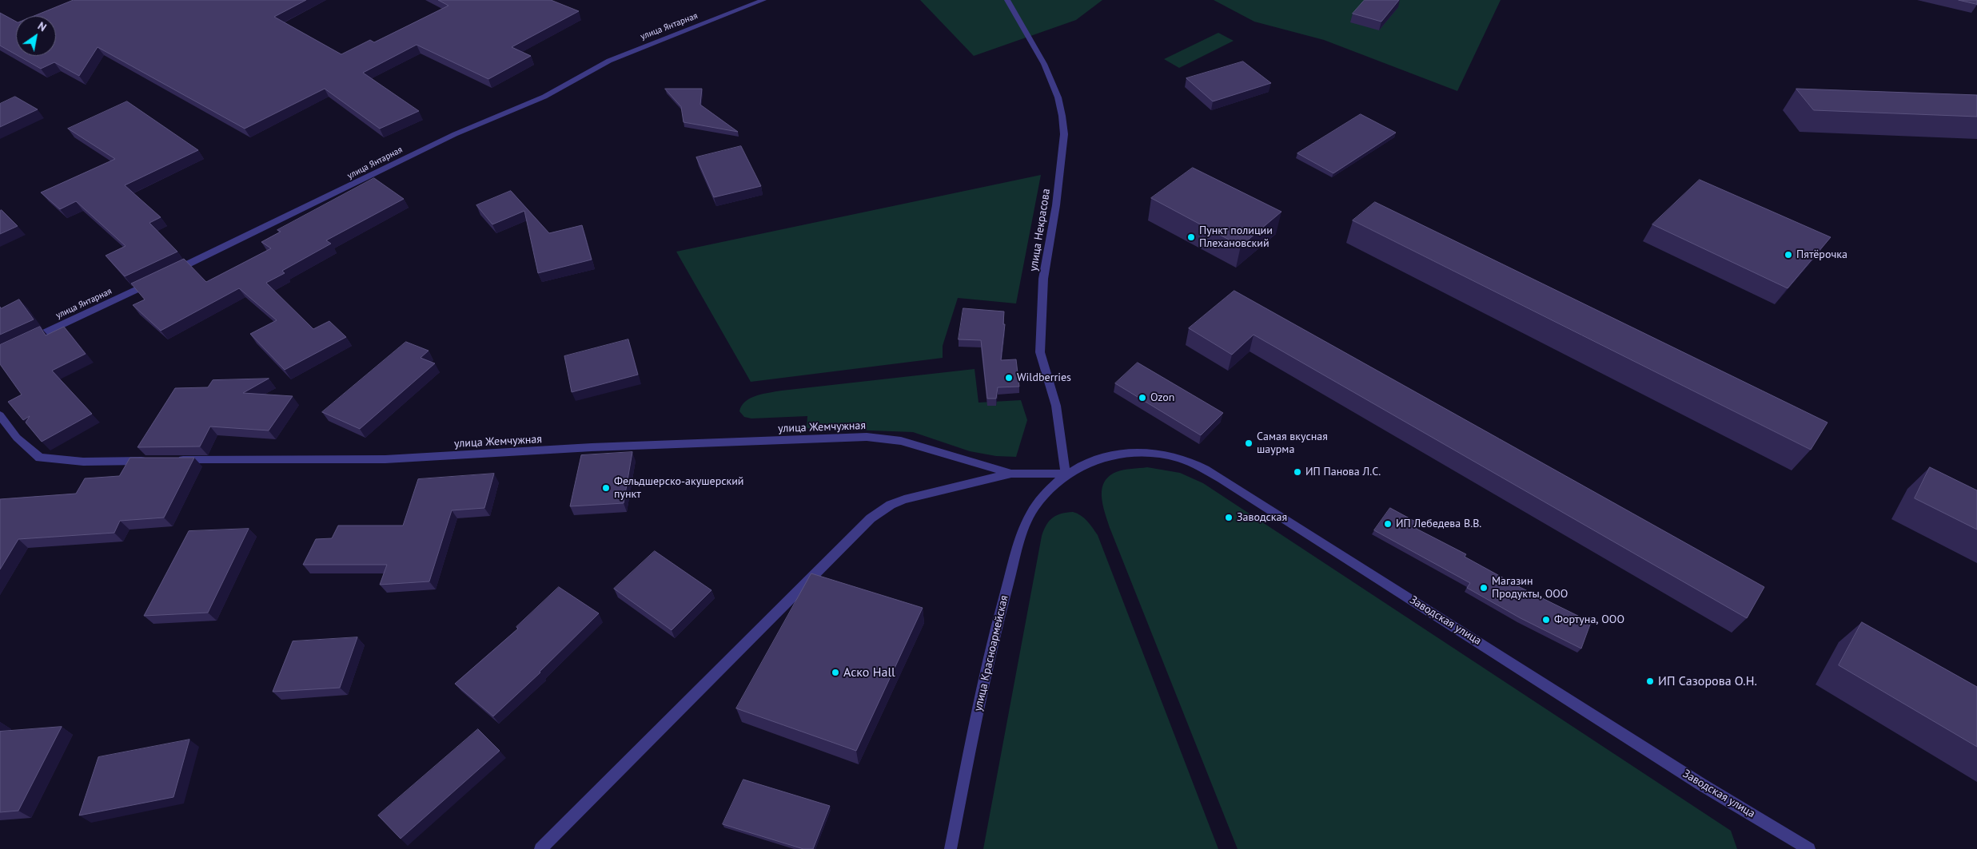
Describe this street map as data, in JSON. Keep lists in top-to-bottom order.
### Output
{
  "streets": {
    "street": [
      "улица Янтарная",
      "улица Некрасова",
      "улица Жемчужная",
      "Заводская улица",
      "улица Красноармейская"
    ]
  },
  "crossings": [
    ["улица Некрасова", "Заводская улица"],
    ["улица Некрасова", "улица Красноармейская"],
    ["Заводская улица", "улица Красноармейская"]
  ],
  "places": [
    "Пункт полиции Плехановский",
    "Пятёрочка",
    "Wildberries",
    "Ozon",
    "Самая вкусная шаурма",
    "ИП Панова Л.С.",
    "Фельдшерско-акушерский пункт",
    "Заводская",
    "ИП Лебедева В.В.",
    "Магазин Продукты, ООО",
    "Фортуна, ООО",
    "Аско Hall",
    "ИП Сазорова О.Н."
  ],
  "north": "top right"
}
